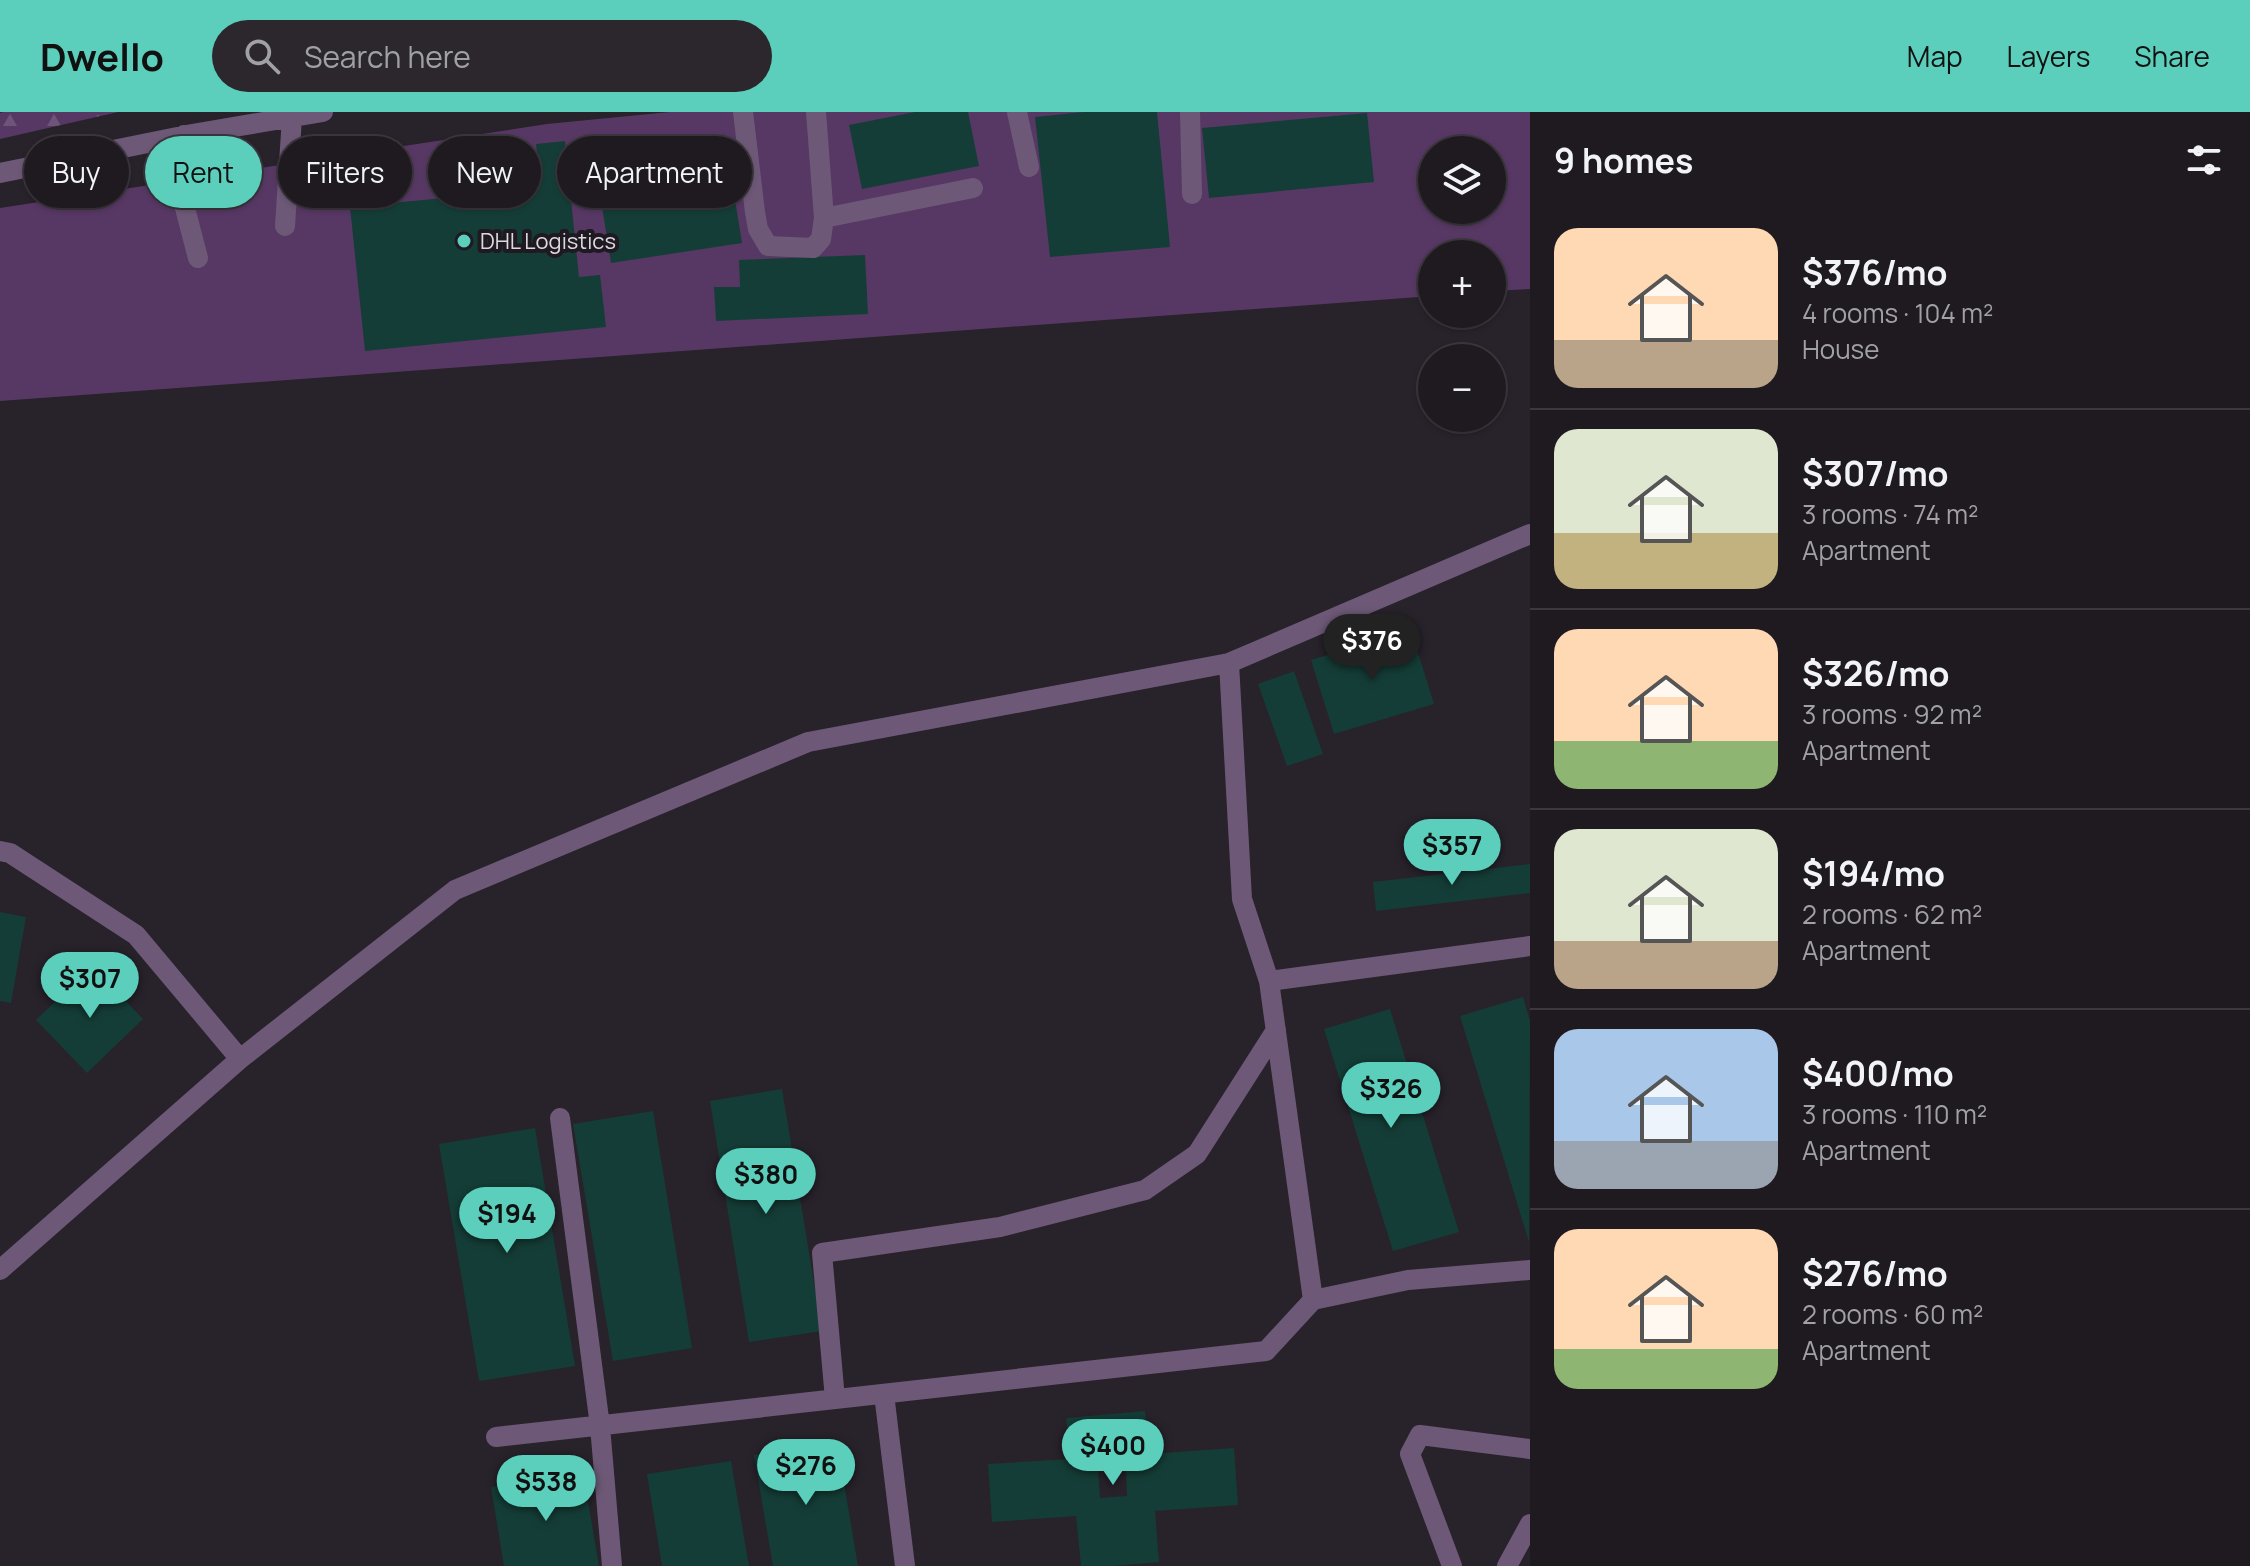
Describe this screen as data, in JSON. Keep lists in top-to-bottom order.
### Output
{
  "places": ["DHL Logistics"],
  "page": {
    "header": "Dwello",
    "search": "Search here",
    "nav": ["Map", "Layers", "Share"],
    "heading": "9 homes",
    "map_buttons": ["+", "−"],
    "chip": [
      "Buy",
      "Rent",
      "Filters",
      "New",
      "Apartment"
    ],
    "list": [
      {
        "name": "$376/mo",
        "note": "4 rooms · 104 m² · House"
      },
      {
        "name": "$307/mo",
        "note": "3 rooms · 74 m² · Apartment"
      },
      {
        "name": "$326/mo",
        "note": "3 rooms · 92 m² · Apartment"
      },
      {
        "name": "$194/mo",
        "note": "2 rooms · 62 m² · Apartment"
      },
      {
        "name": "$400/mo",
        "note": "3 rooms · 110 m² · Apartment"
      },
      {
        "name": "$276/mo",
        "note": "2 rooms · 60 m² · Apartment"
      }
    ],
    "price": [
      "$376",
      "$357",
      "$307",
      "$326",
      "$380",
      "$194",
      "$400",
      "$276",
      "$538"
    ]
  }
}
